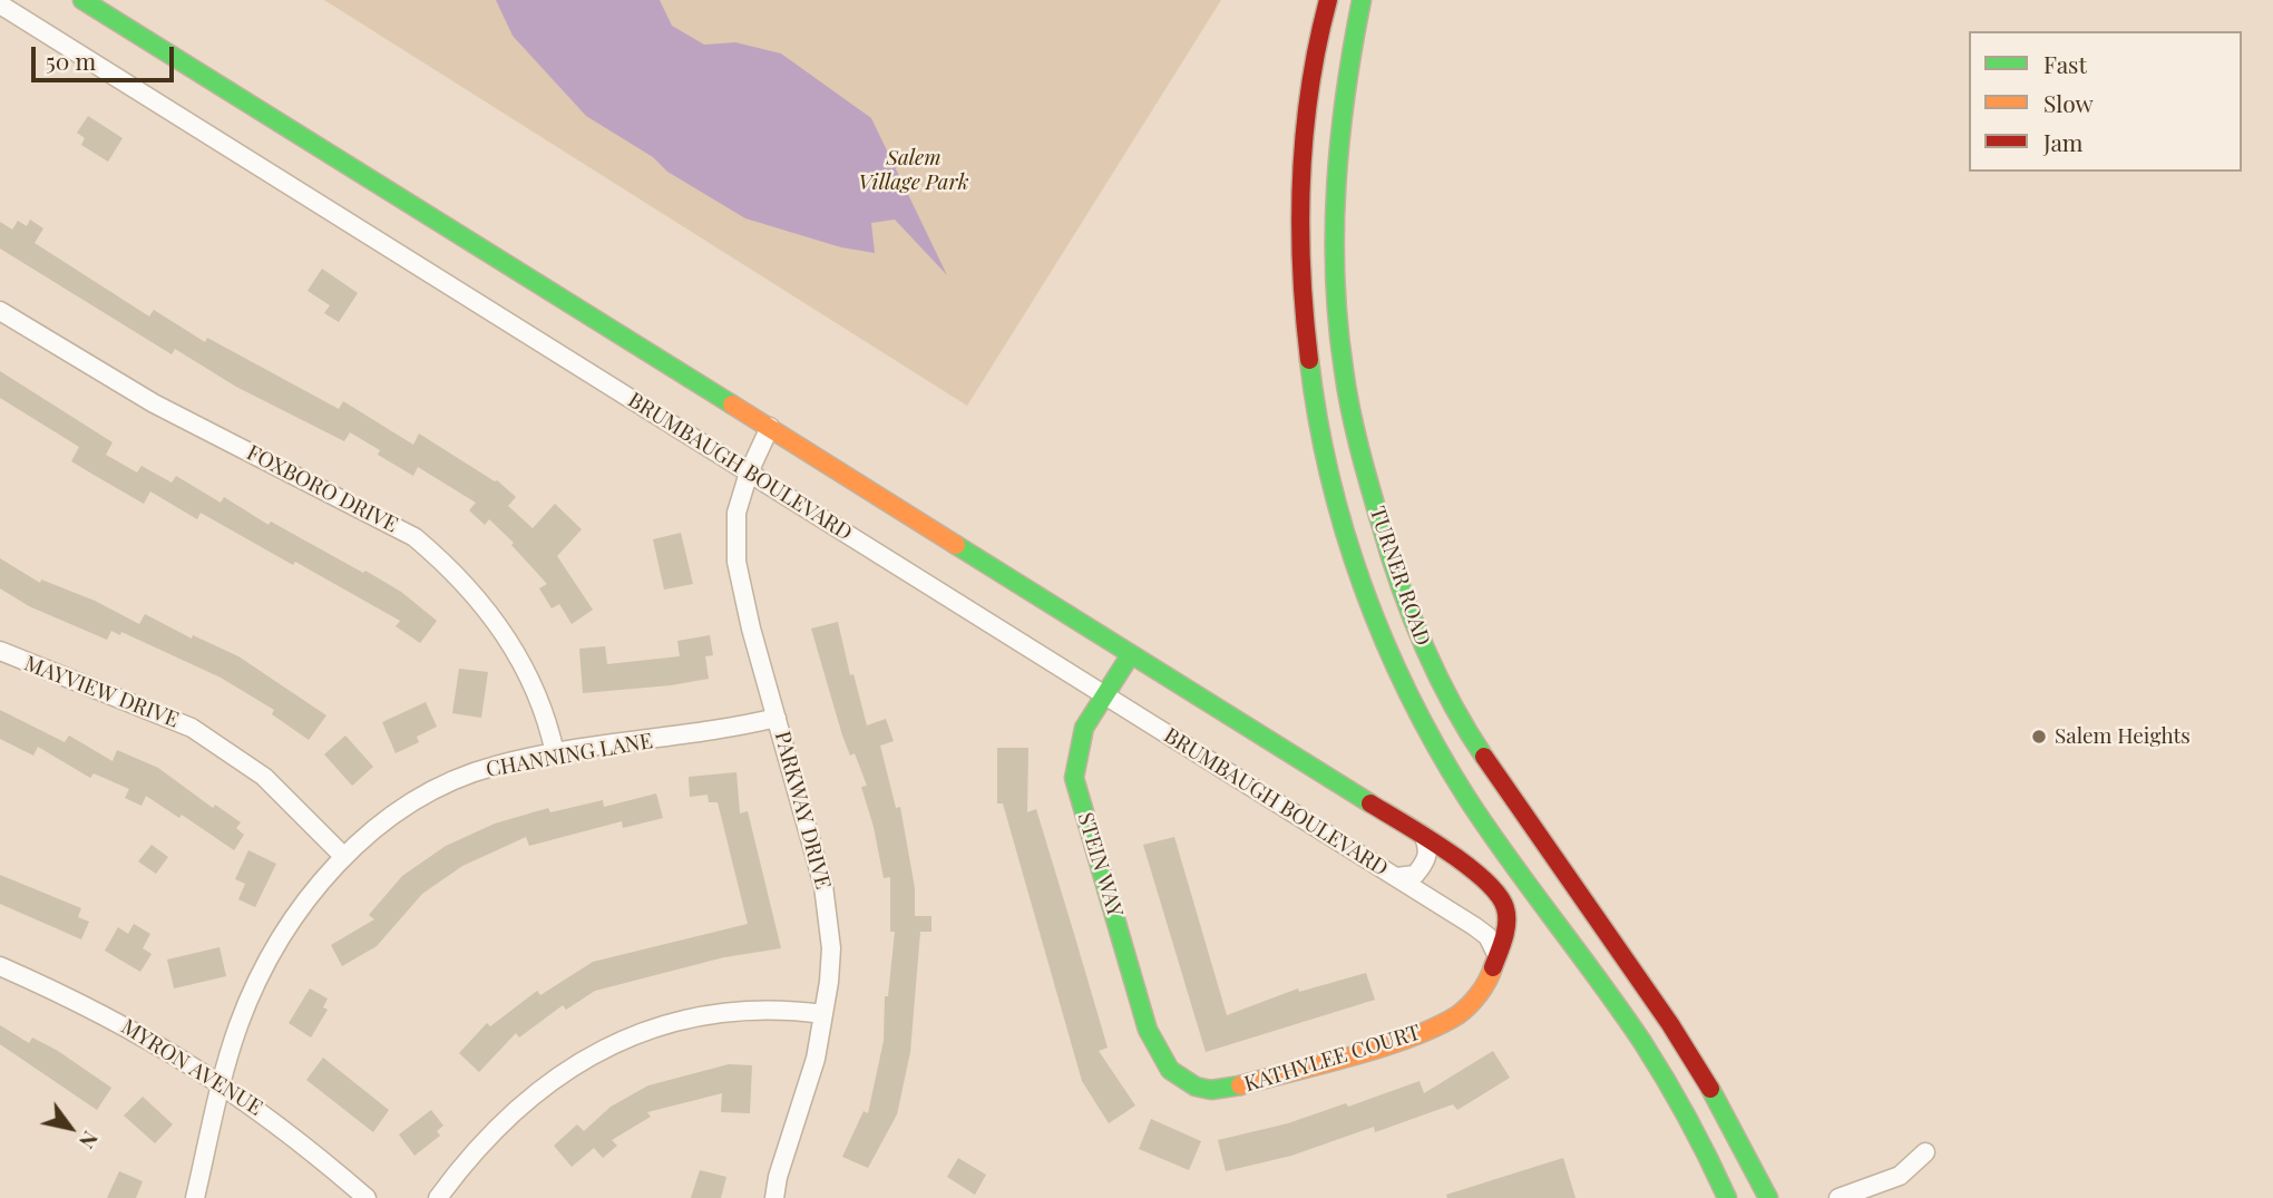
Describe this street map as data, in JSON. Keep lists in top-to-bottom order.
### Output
{
  "streets": {
    "main road": ["TURNER ROAD", "STEIN WAY", "KATHYLEE COURT"],
    "street": [
      "BRUMBAUGH BOULEVARD",
      "FOXBORO DRIVE",
      "MAYVIEW DRIVE",
      "CHANNING LANE",
      "PARKWAY DRIVE",
      "MYRON AVENUE"
    ]
  },
  "crossings": [
    ["BRUMBAUGH BOULEVARD", "PARKWAY DRIVE"],
    ["BRUMBAUGH BOULEVARD", "STEIN WAY"],
    ["BRUMBAUGH BOULEVARD", "KATHYLEE COURT"],
    ["FOXBORO DRIVE", "CHANNING LANE"],
    ["MAYVIEW DRIVE", "CHANNING LANE"],
    ["CHANNING LANE", "PARKWAY DRIVE"],
    ["CHANNING LANE", "MYRON AVENUE"],
    ["STEIN WAY", "KATHYLEE COURT"]
  ],
  "parks": ["Salem Village Park"],
  "places": ["Salem Heights"],
  "legend": ["Fast", "Slow", "Jam"],
  "scale_bar": "50 m",
  "north": "bottom right"
}
